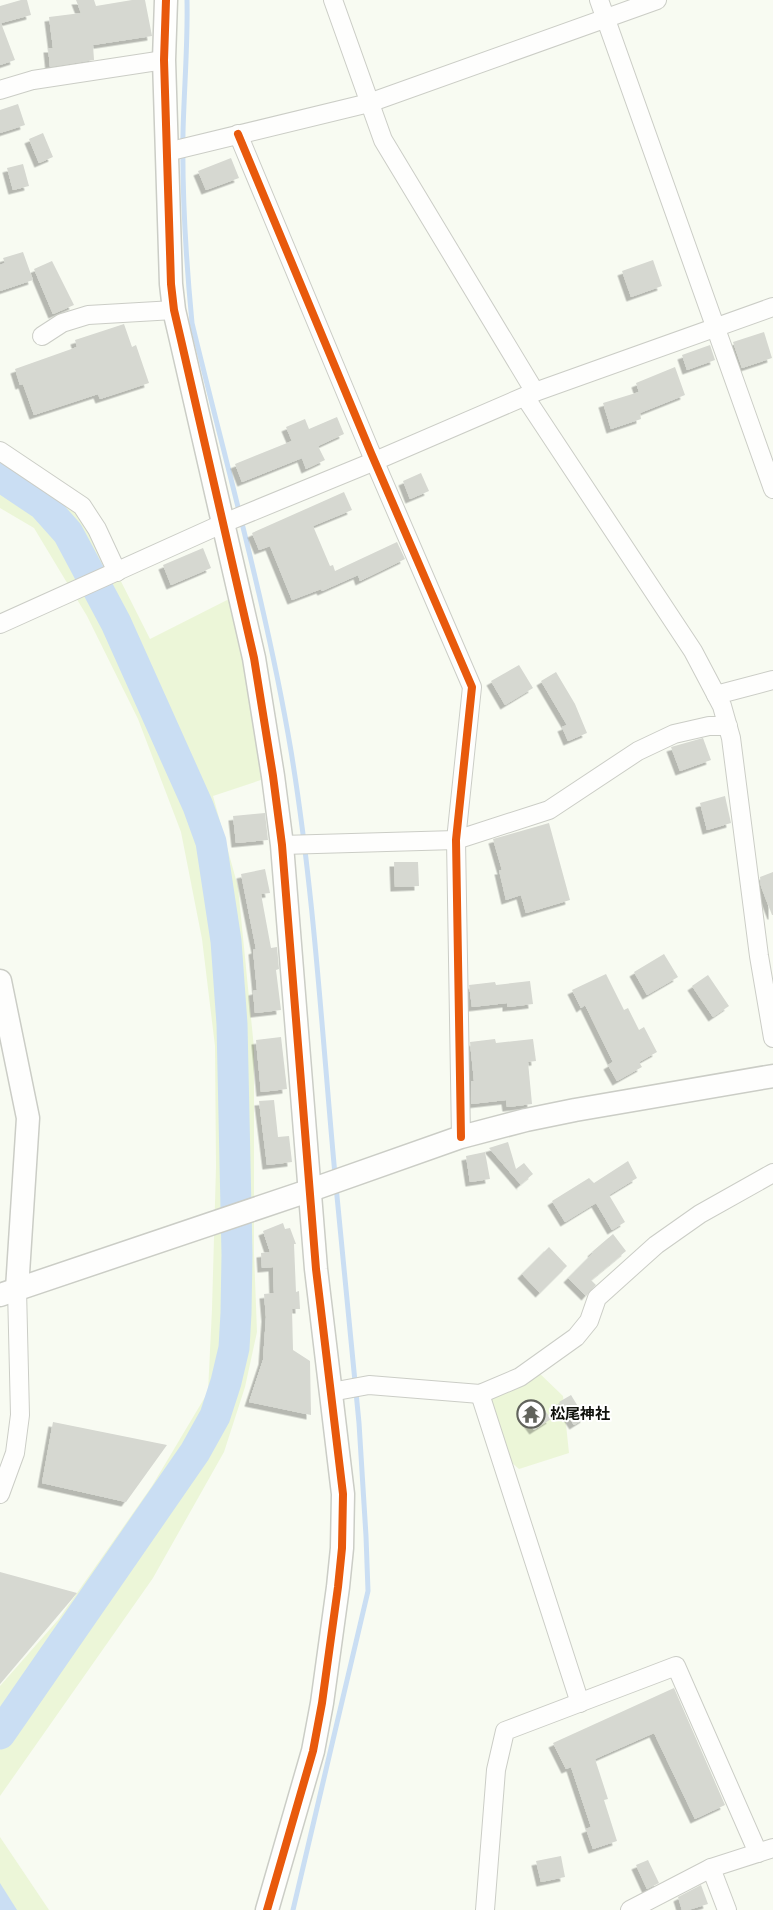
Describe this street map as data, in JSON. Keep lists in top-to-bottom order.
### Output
{
  "places": {
    "temple": ["松尾神社"]
  }
}
